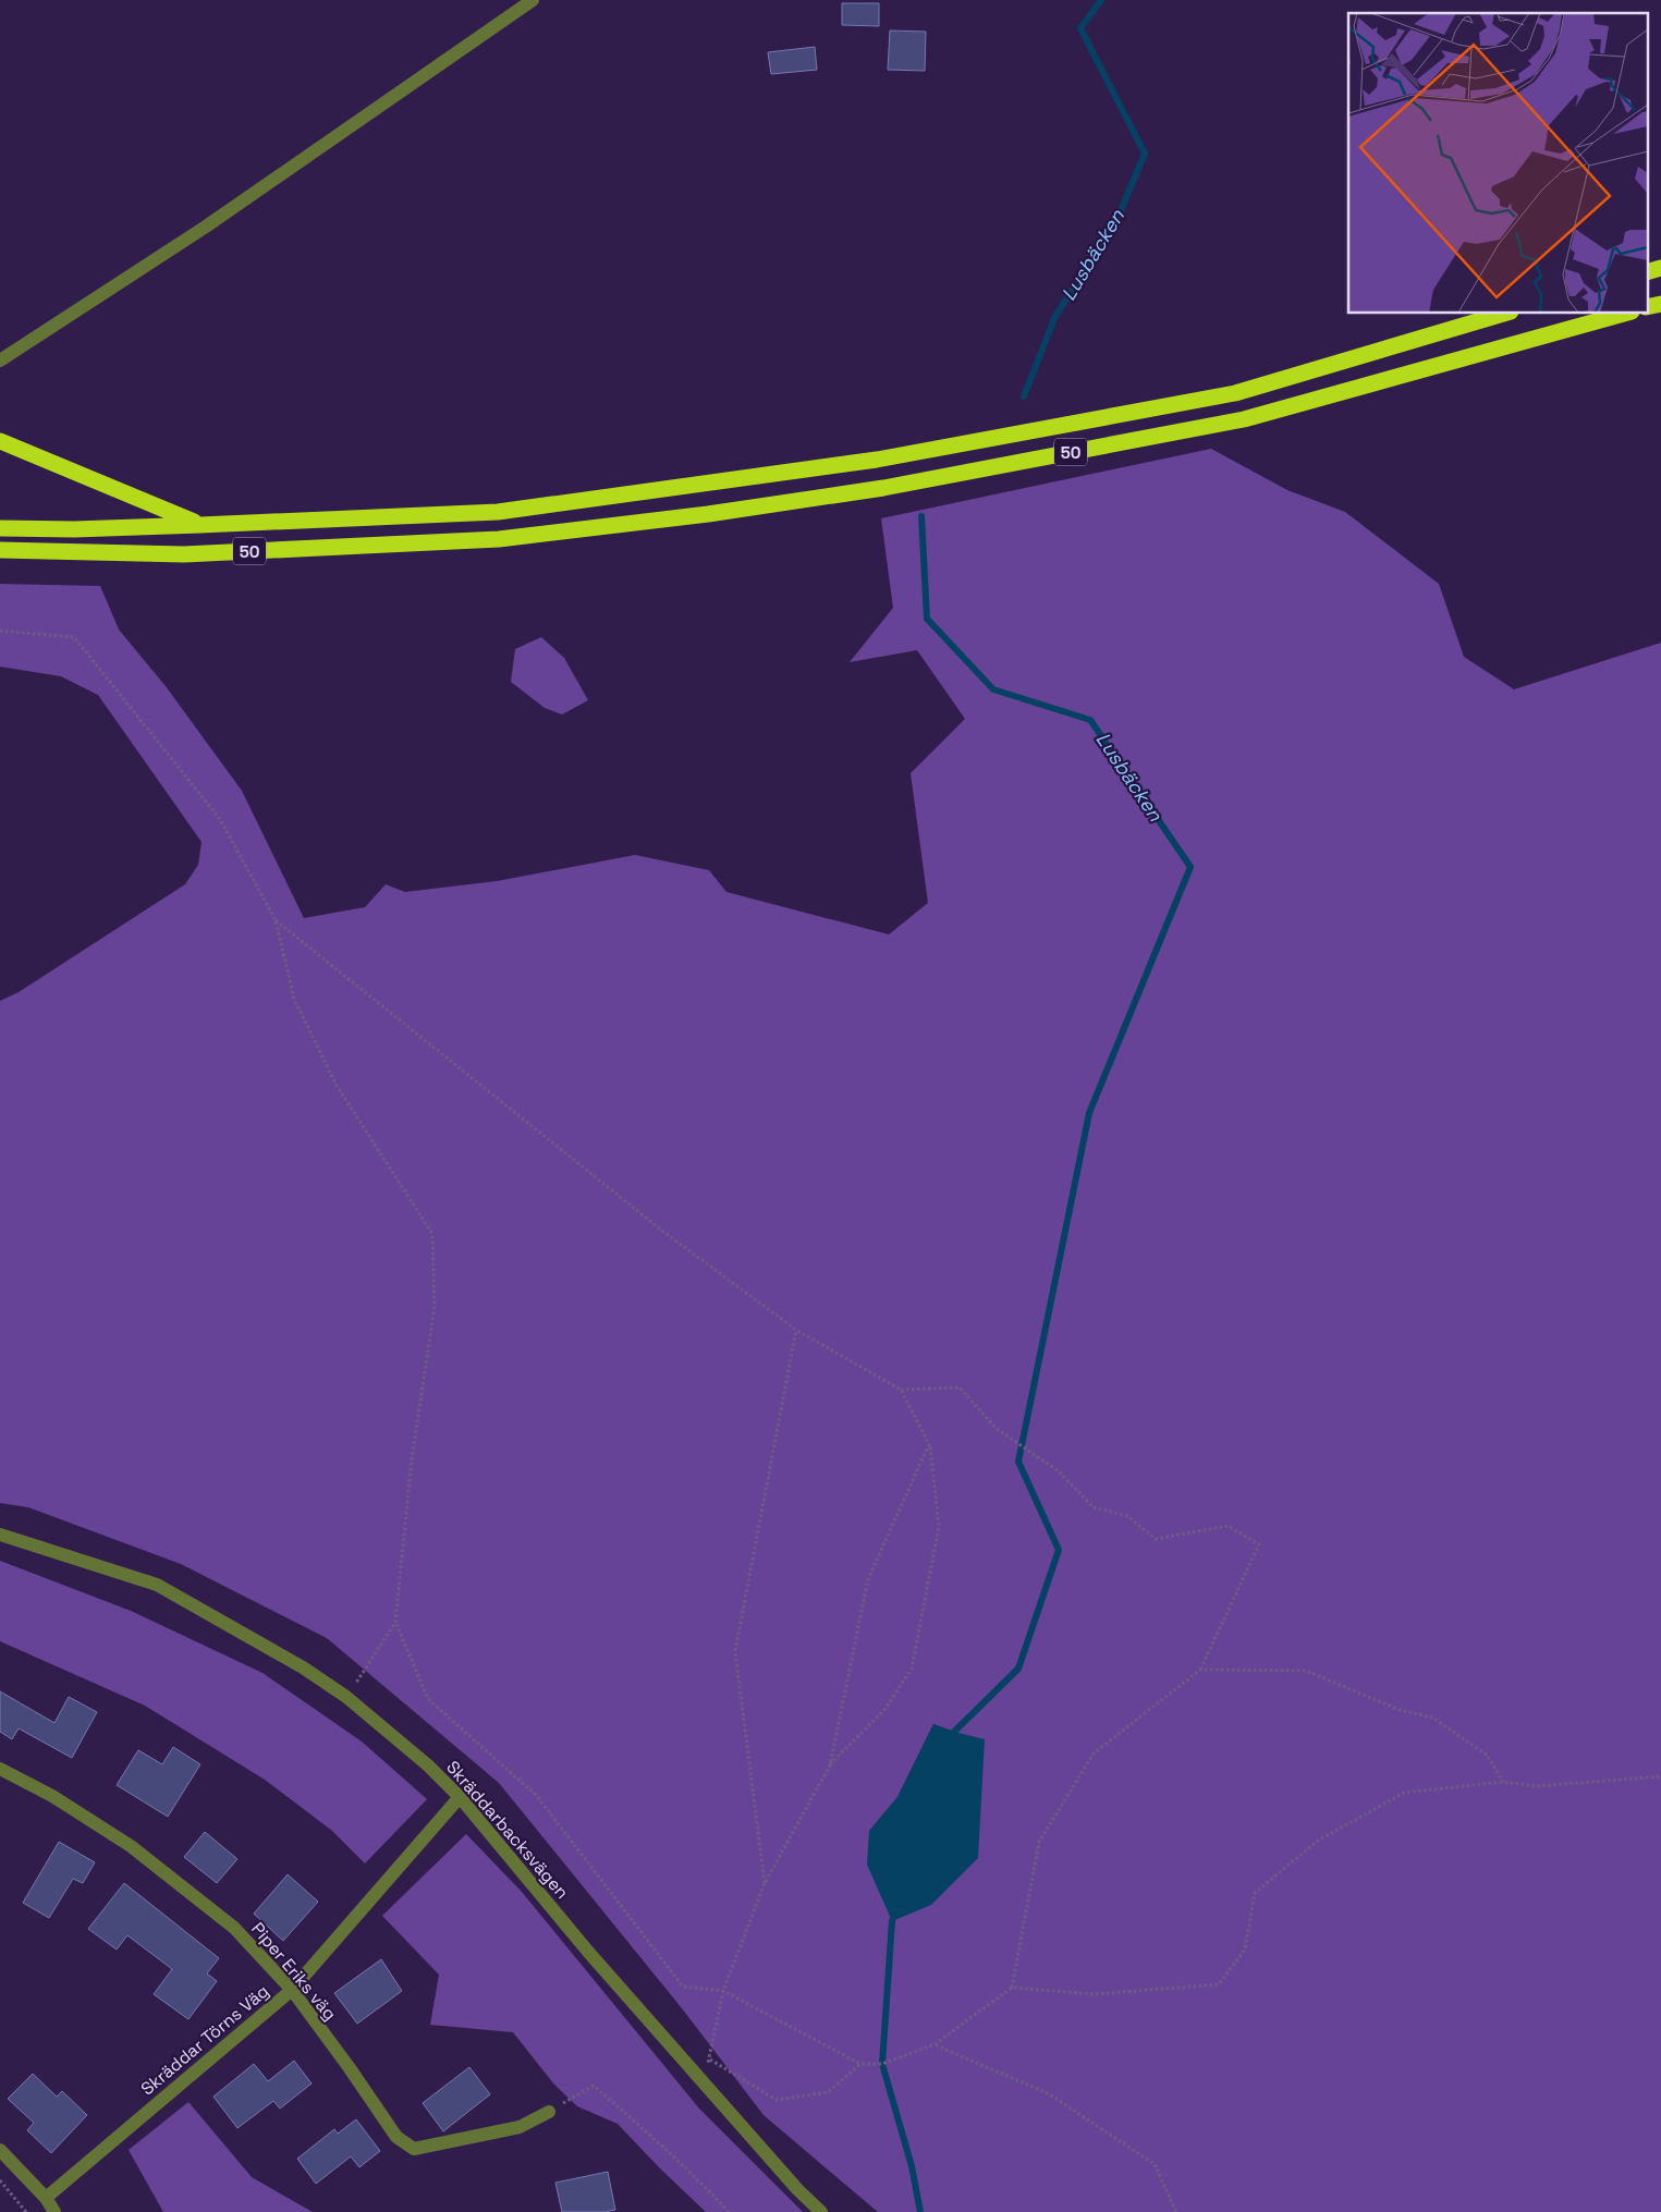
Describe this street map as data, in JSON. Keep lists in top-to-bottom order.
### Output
{
  "streets": {
    "highway": ["50"],
    "street": ["Skräddarbacksvägen", "Piper Eriks väg", "Skräddar Törns Väg"]
  },
  "crossings": [
    ["Skräddarbacksvägen", "Skräddar Törns Väg"],
    ["Piper Eriks väg", "Skräddar Törns Väg"]
  ],
  "water": ["Lusbäcken"]
}
